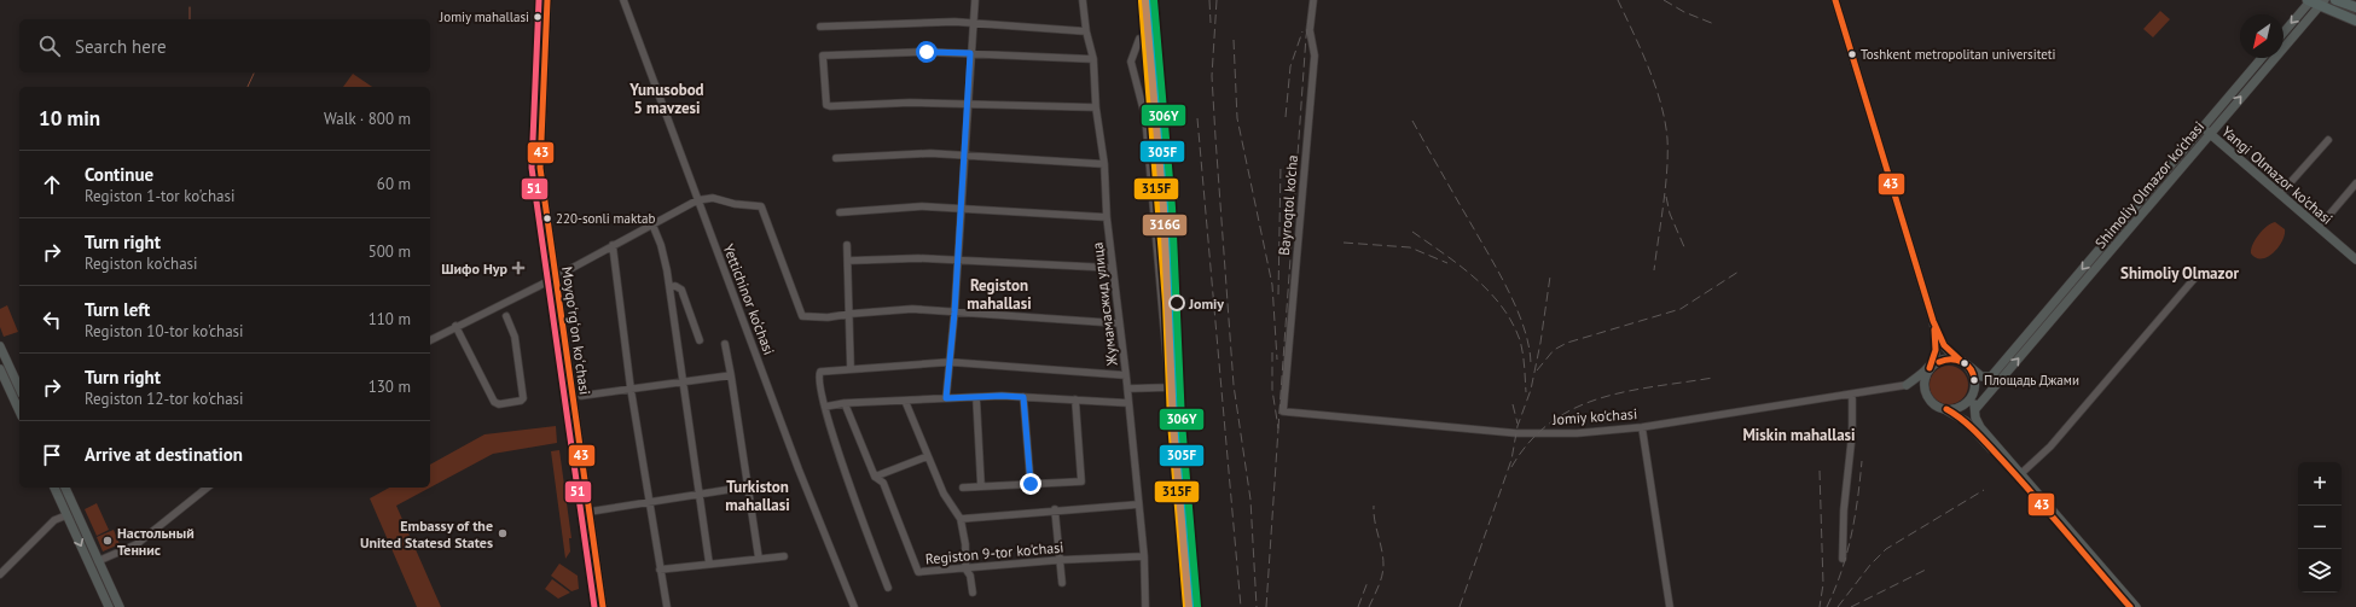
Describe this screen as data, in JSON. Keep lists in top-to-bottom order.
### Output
{
  "streets": {
    "main road": ["Yangi Olmazor ko'chasi", "Shimoliy Olmazor ko'chasi", "Moyqoʻrgʻon koʻchasi"],
    "street": [
      "Bayroqtol ko'cha",
      "Yettichinor ko‘chasi",
      "Жумамасжид улица",
      "Jomiy ko'chasi",
      "Registon 9-tor ko'chasi"
    ]
  },
  "crossings": [
    ["Yangi Olmazor ko'chasi", "Shimoliy Olmazor ko'chasi"],
    ["Bayroqtol ko'cha", "Jomiy ko'chasi"],
    ["Жумамасжид улица", "Registon 9-tor ko'chasi"]
  ],
  "districts": [
    "Yunusobod 5 mavzesi",
    "Shimoliy Olmazor",
    "Registon mahallasi",
    "Miskin mahallasi",
    "Turkiston mahallasi"
  ],
  "places": {
    "other": [
      "Jomiy mahallasi",
      "Toshkent metropolitan universiteti",
      "220-sonli maktab",
      "Jomiy",
      "Площадь Джами",
      "Embassy of the United Statesd States",
      "Настольный Теннис"
    ],
    "health": ["Шифо Нур"]
  },
  "lines": [
    "transit line 305F",
    "transit line 306Y",
    "transit line 43",
    "transit line 51",
    "transit line 315F",
    "transit line 316G"
  ],
  "north": "bottom left",
  "page": {
    "search": "Search here",
    "heading": ["10 min", "Walk · 800 m"],
    "list": [
      ["Continue", "Registon 1-tor ko'chasi", "60 m"],
      ["Turn right", "Registon ko'chasi", "500 m"],
      ["Turn left", "Registon 10-tor ko'chasi", "110 m"],
      ["Turn right", "Registon 12-tor ko'chasi", "130 m"],
      "Arrive at destination"
    ],
    "map_buttons": ["+", "−"]
  }
}
